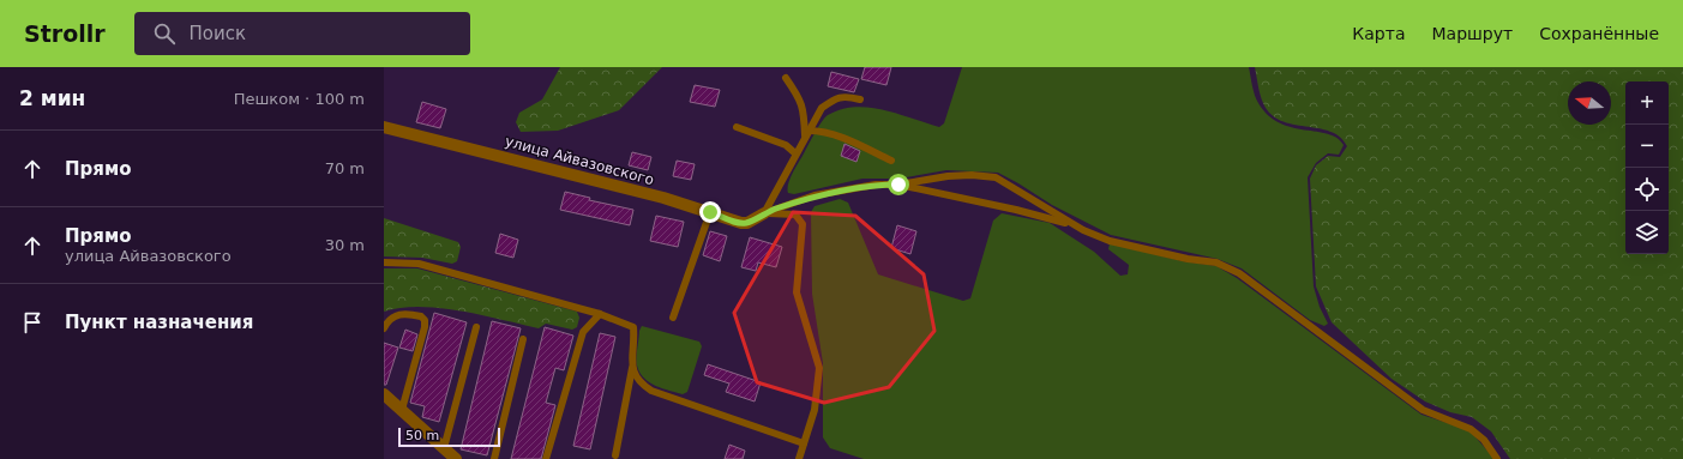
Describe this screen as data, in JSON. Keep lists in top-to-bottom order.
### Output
{
  "streets": {
    "street": ["улица Айвазовского"]
  },
  "scale_bar": "50 m",
  "north": "left",
  "page": {
    "header": "Strollr",
    "search": "Поиск",
    "nav": ["Карта", "Маршрут", "Сохранённые"],
    "heading": ["2 мин", "Пешком · 100 m"],
    "map_buttons": ["+", "−"],
    "list": [
      ["Прямо", "70 m"],
      ["Прямо", "улица Айвазовского", "30 m"],
      "Пункт назначения"
    ],
    "scale": "50 m"
  }
}
